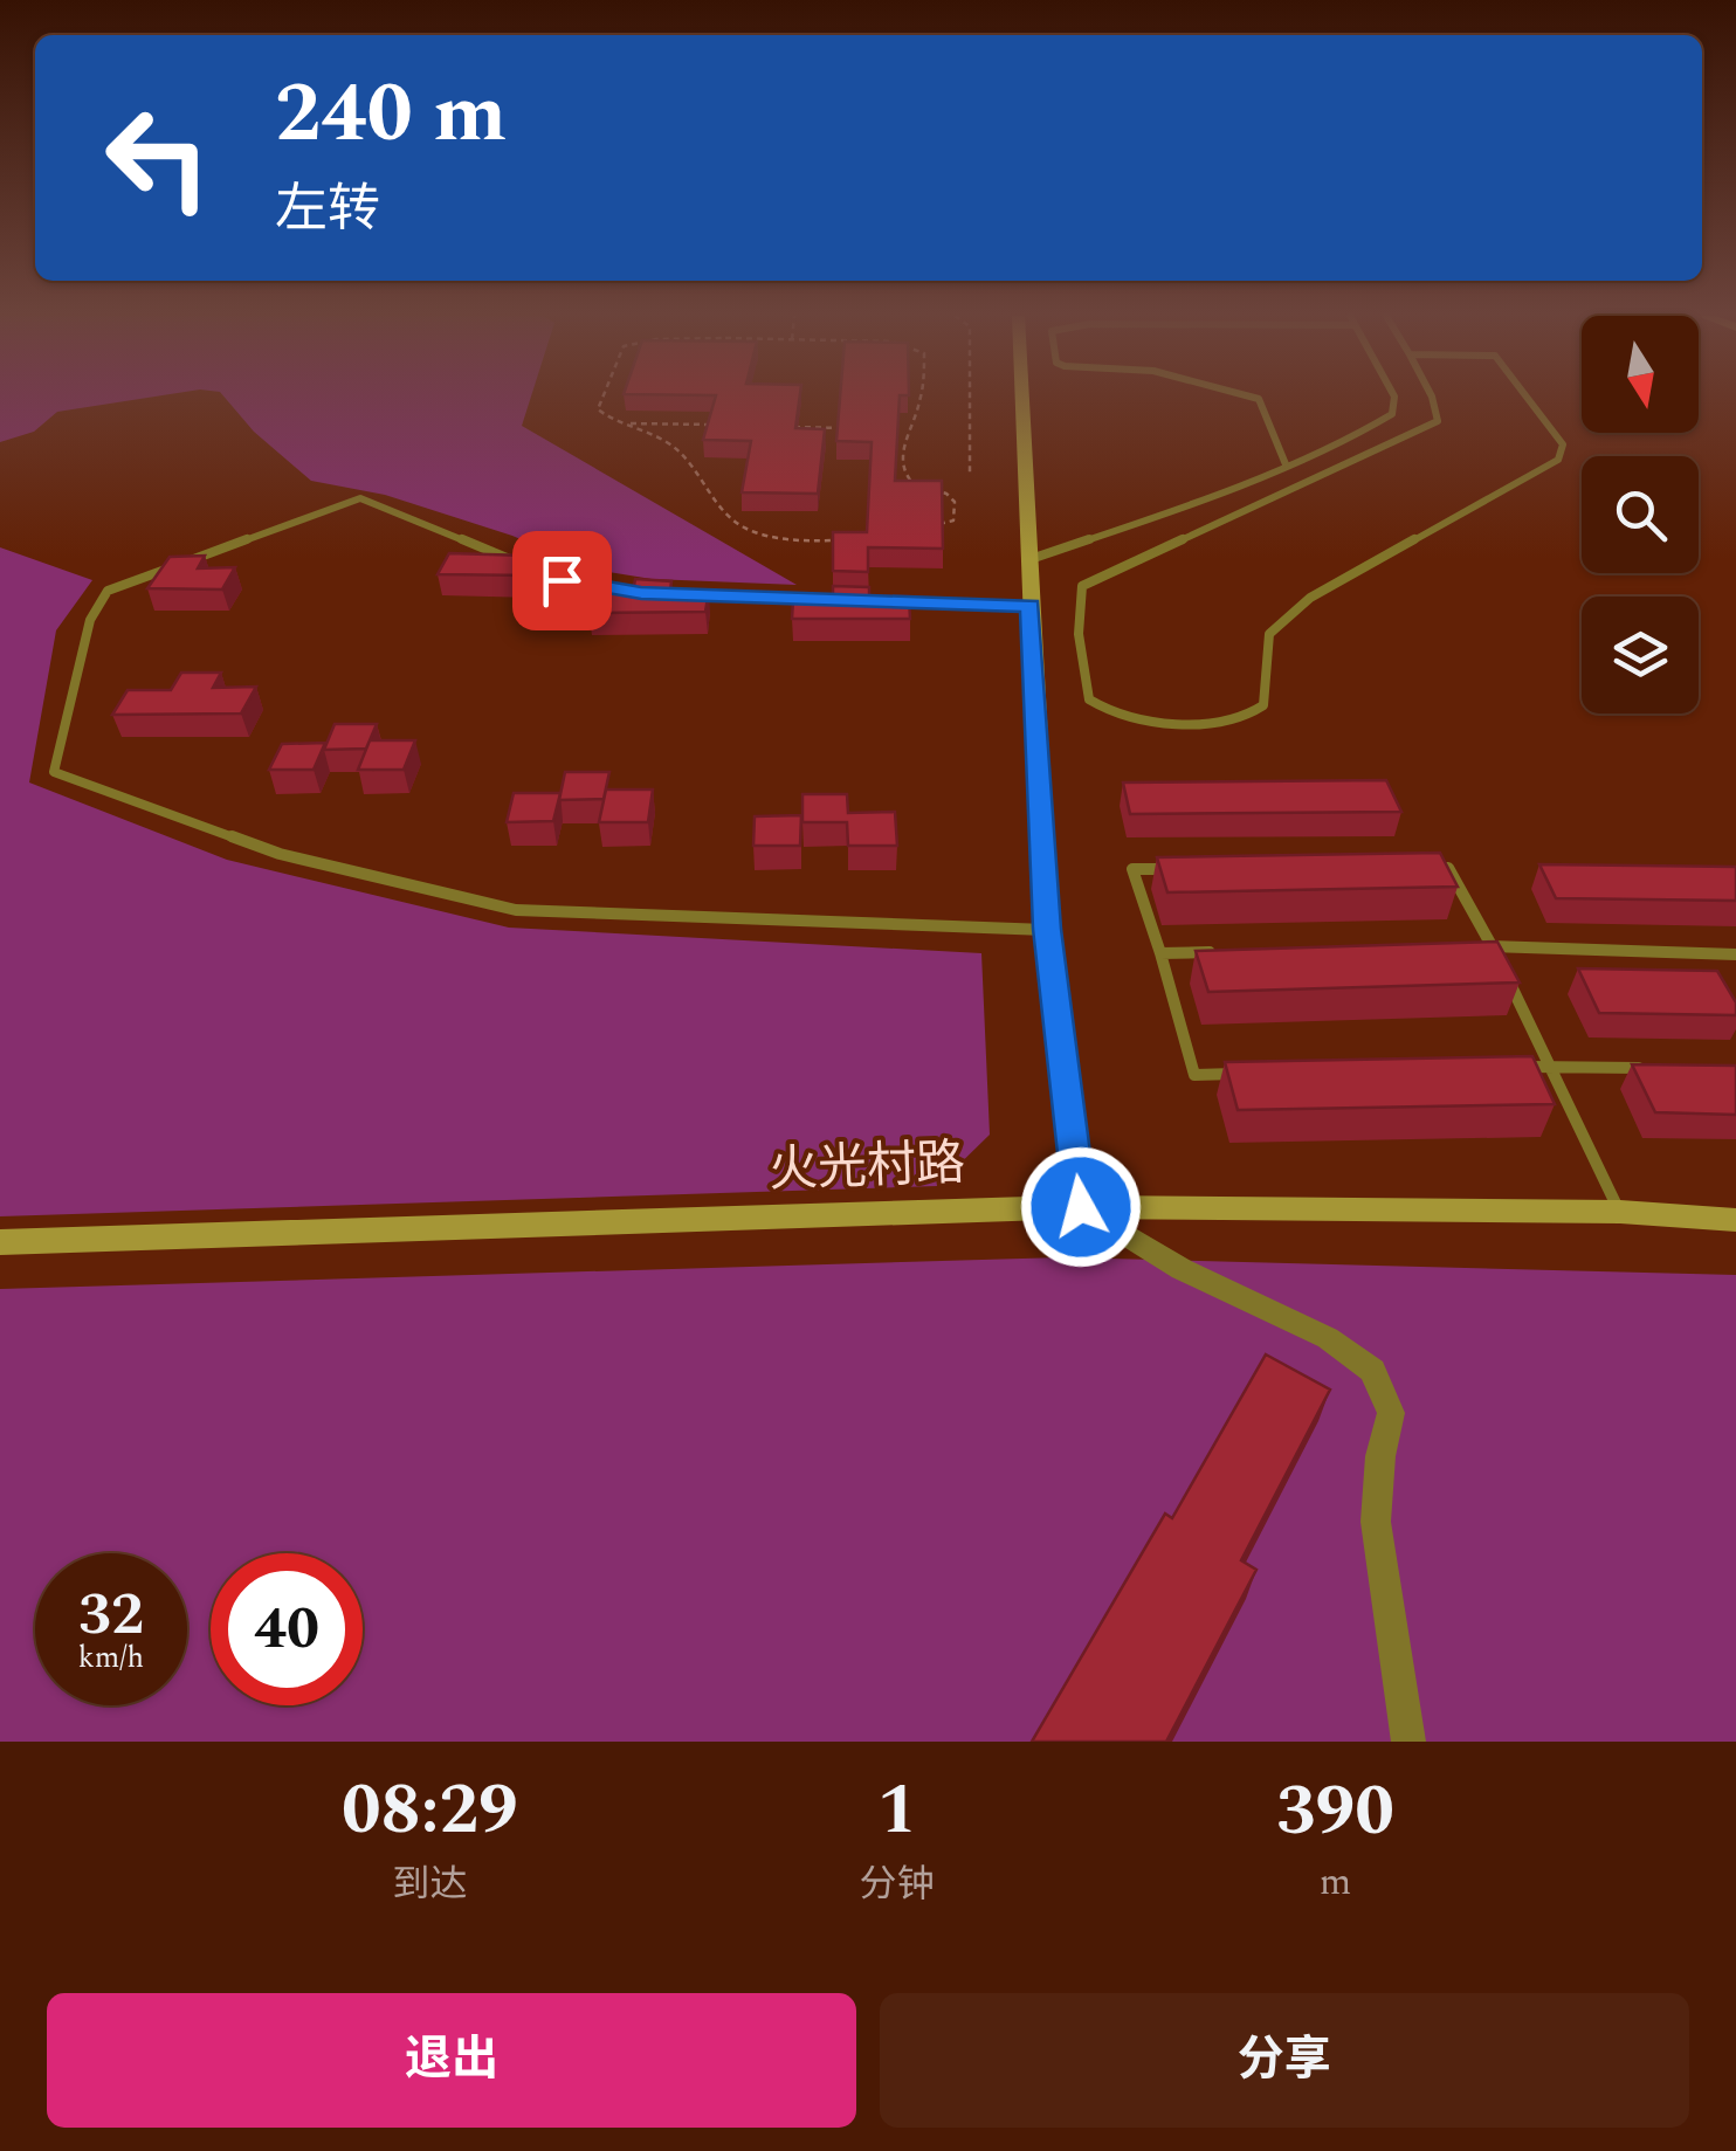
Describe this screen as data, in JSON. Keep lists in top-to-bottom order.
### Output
{
  "streets": {
    "street": ["火光村路"]
  },
  "north": "bottom",
  "page": {
    "turn": ["240 m", "左转"],
    "speed": "32 km/h",
    "limit": "40",
    "eta": [
      "08:29",
      "到达",
      "1",
      "分钟",
      "390",
      "m"
    ],
    "buttons": ["退出", "分享"]
  }
}
